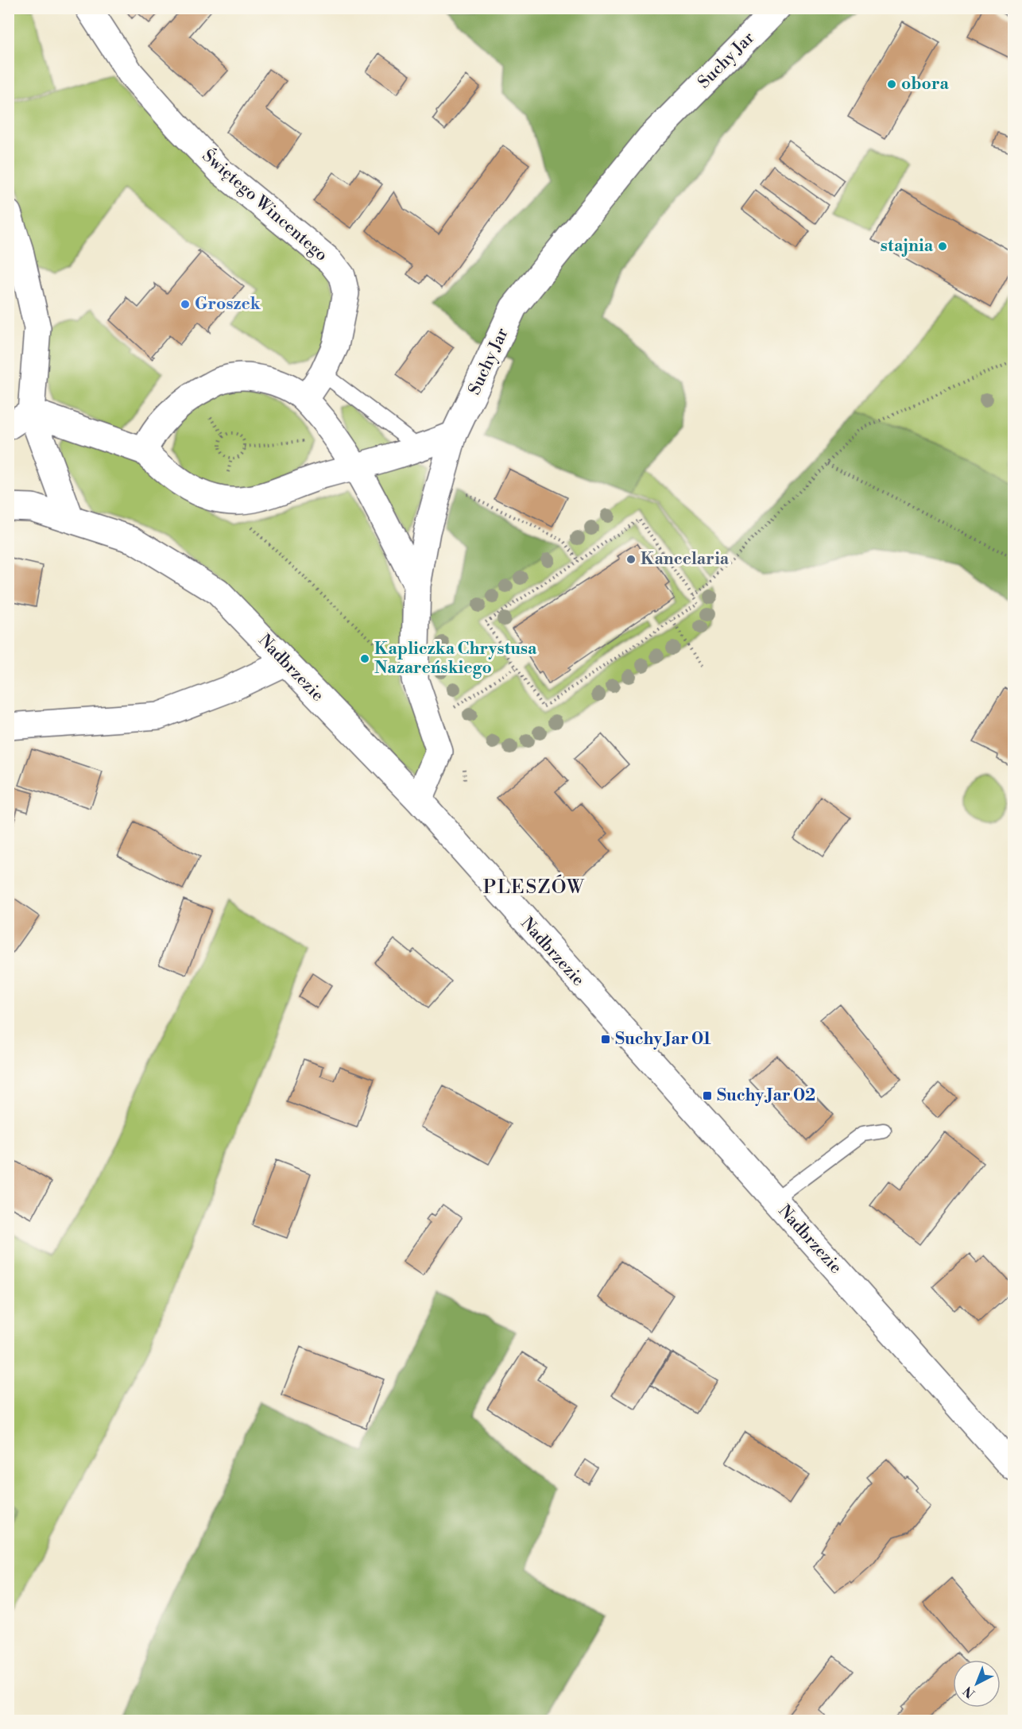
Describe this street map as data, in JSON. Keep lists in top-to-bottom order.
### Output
{
  "streets": {
    "street": ["Suchy Jar", "Świętego Wincentego", "Nadbrzezie"]
  },
  "crossings": [
    ["Suchy Jar", "Nadbrzezie"]
  ],
  "districts": ["PLESZÓW"],
  "places": {
    "other": [
      "obora",
      "stajnia",
      "Groszek",
      "Kancelaria",
      "Kapliczka Chrystusa Nazareńskiego"
    ],
    "transit": ["Suchy Jar 01", "Suchy Jar 02"]
  },
  "north": "bottom left"
}
